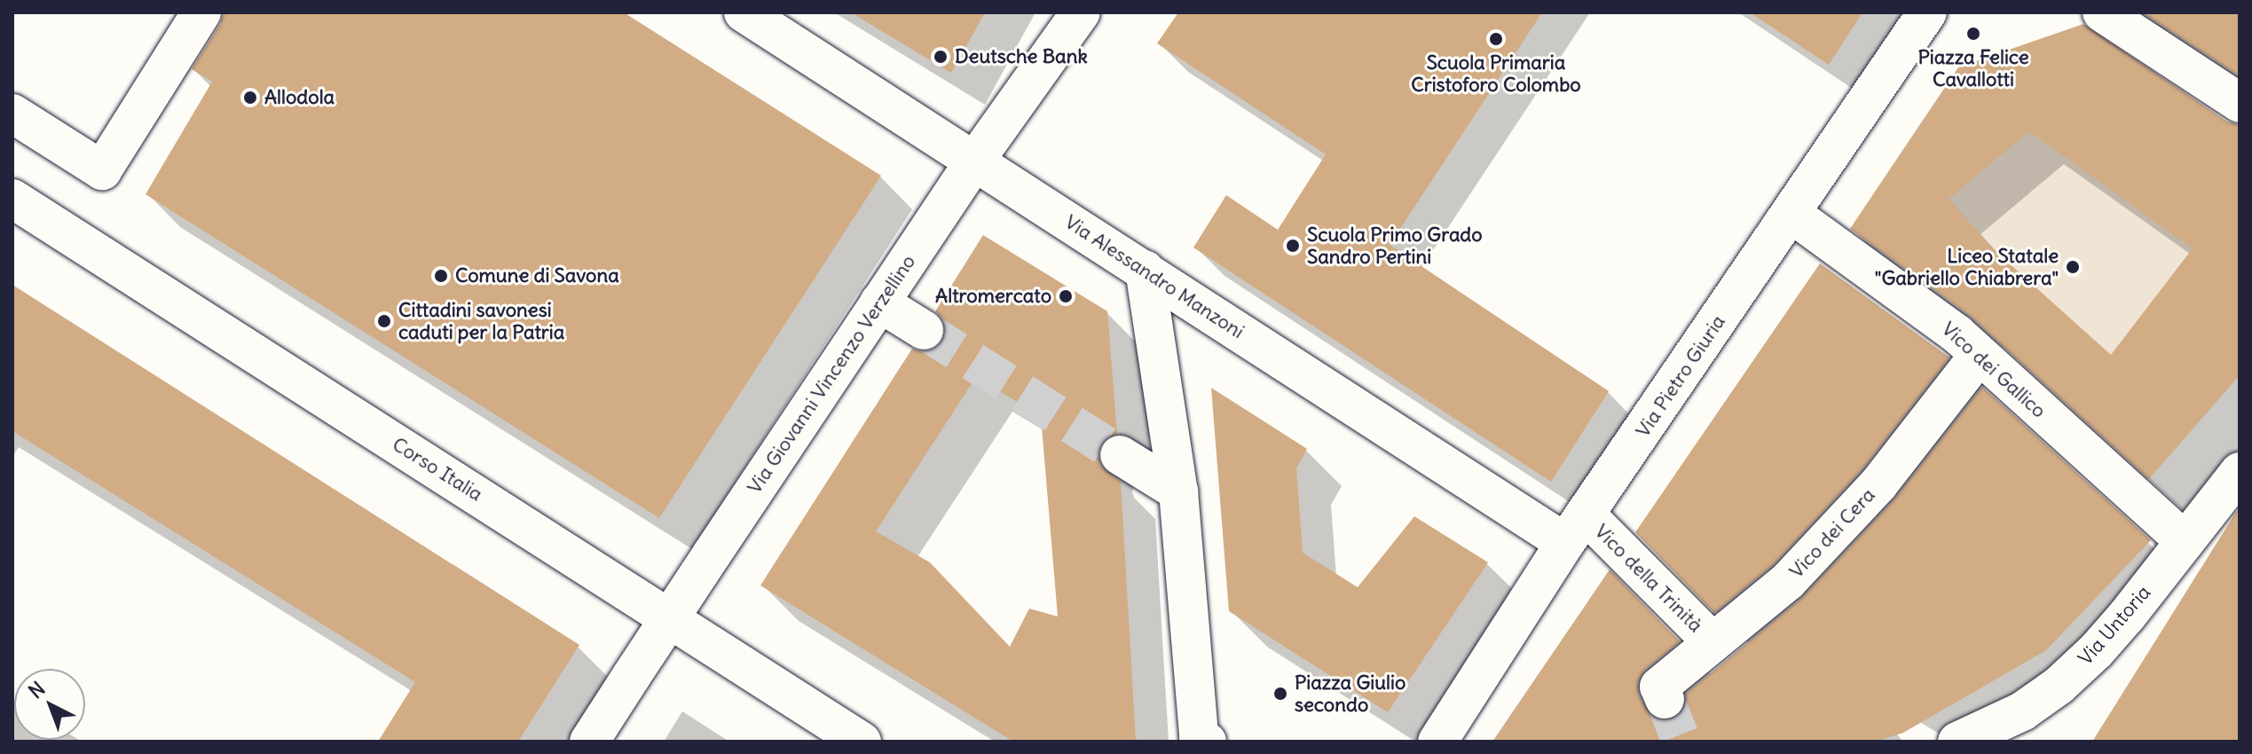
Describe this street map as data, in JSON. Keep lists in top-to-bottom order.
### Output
{
  "streets": {
    "street": [
      "Via Alessandro Manzoni",
      "Vico dei Gallico",
      "Via Giovanni Vincenzo Verzellino",
      "Via Pietro Giuria",
      "Corso Italia",
      "Vico dei Cera",
      "Vico della Trinità",
      "Via Untoria"
    ]
  },
  "crossings": [
    ["Via Alessandro Manzoni", "Via Giovanni Vincenzo Verzellino"],
    ["Via Alessandro Manzoni", "Via Pietro Giuria"],
    ["Via Alessandro Manzoni", "Vico della Trinità"],
    ["Vico dei Gallico", "Via Pietro Giuria"],
    ["Vico dei Gallico", "Vico dei Cera"],
    ["Vico dei Gallico", "Via Untoria"],
    ["Via Giovanni Vincenzo Verzellino", "Corso Italia"],
    ["Via Pietro Giuria", "Vico della Trinità"],
    ["Vico dei Cera", "Vico della Trinità"]
  ],
  "places": [
    "Piazza Felice Cavallotti",
    "Scuola Primaria Cristoforo Colombo",
    "Deutsche Bank",
    "Allodola",
    "Scuola Primo Grado Sandro Pertini",
    "Liceo Statale \"Gabriello Chiabrera\"",
    "Comune di Savona",
    "Altromercato",
    "Cittadini savonesi caduti per la Patria",
    "Piazza Giulio secondo"
  ],
  "north": "top left"
}
